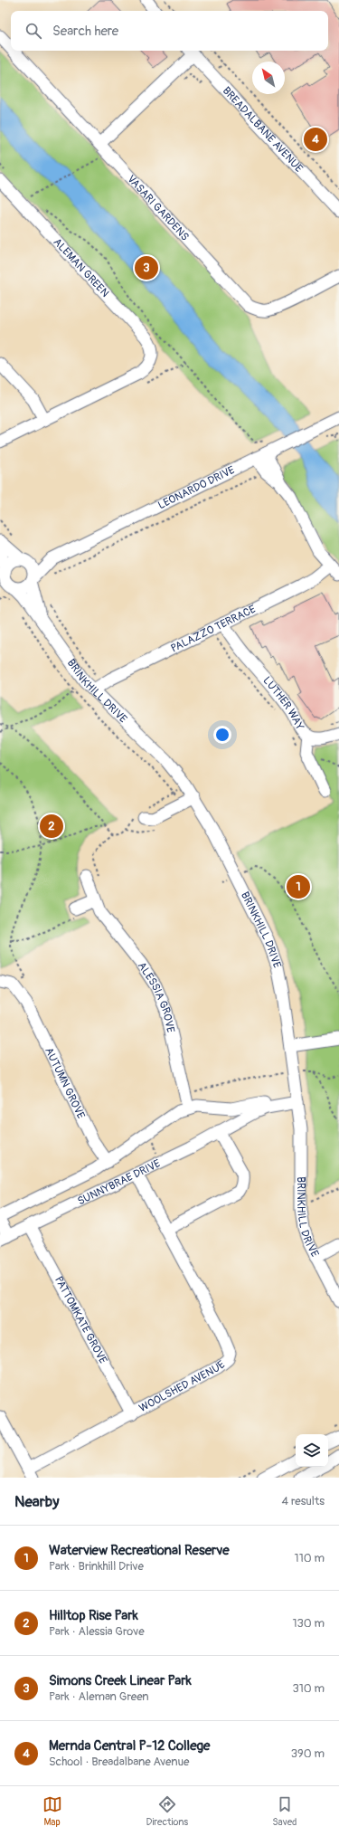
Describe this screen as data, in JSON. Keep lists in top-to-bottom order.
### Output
{
  "streets": {
    "street": [
      "BREADALBANE AVENUE",
      "VASARI GARDENS",
      "ALEMAN GREEN",
      "LEONARDO DRIVE",
      "PALAZZO TERRACE",
      "BRINKHILL DRIVE",
      "LUTHER WAY",
      "ALESSIA GROVE",
      "AUTUMN GROVE",
      "SUNNYBRAE DRIVE",
      "PATTOMKATE GROVE",
      "WOOLSHED AVENUE"
    ]
  },
  "crossings": [
    ["LEONARDO DRIVE", "BRINKHILL DRIVE"],
    ["PALAZZO TERRACE", "BRINKHILL DRIVE"],
    ["PALAZZO TERRACE", "LUTHER WAY"],
    ["BRINKHILL DRIVE", "SUNNYBRAE DRIVE"],
    ["ALESSIA GROVE", "SUNNYBRAE DRIVE"],
    ["AUTUMN GROVE", "SUNNYBRAE DRIVE"],
    ["SUNNYBRAE DRIVE", "PATTOMKATE GROVE"],
    ["SUNNYBRAE DRIVE", "WOOLSHED AVENUE"],
    ["PATTOMKATE GROVE", "WOOLSHED AVENUE"]
  ],
  "north": "top left",
  "page": {
    "search": "Search here",
    "pins": [
      "4",
      "3",
      "2",
      "1"
    ],
    "heading": ["Nearby", "4 results"],
    "list": [
      {
        "mark": "1",
        "name": "Waterview Recreational Reserve",
        "note": "Park · Brinkhill Drive",
        "value": "110 m"
      },
      {
        "mark": "2",
        "name": "Hilltop Rise Park",
        "note": "Park · Alessia Grove",
        "value": "130 m"
      },
      {
        "mark": "3",
        "name": "Simons Creek Linear Park",
        "note": "Park · Aleman Green",
        "value": "310 m"
      },
      {
        "mark": "4",
        "name": "Mernda Central P-12 College",
        "note": "School · Breadalbane Avenue",
        "value": "390 m"
      }
    ],
    "nav": ["Map", "Directions", "Saved"]
  }
}
